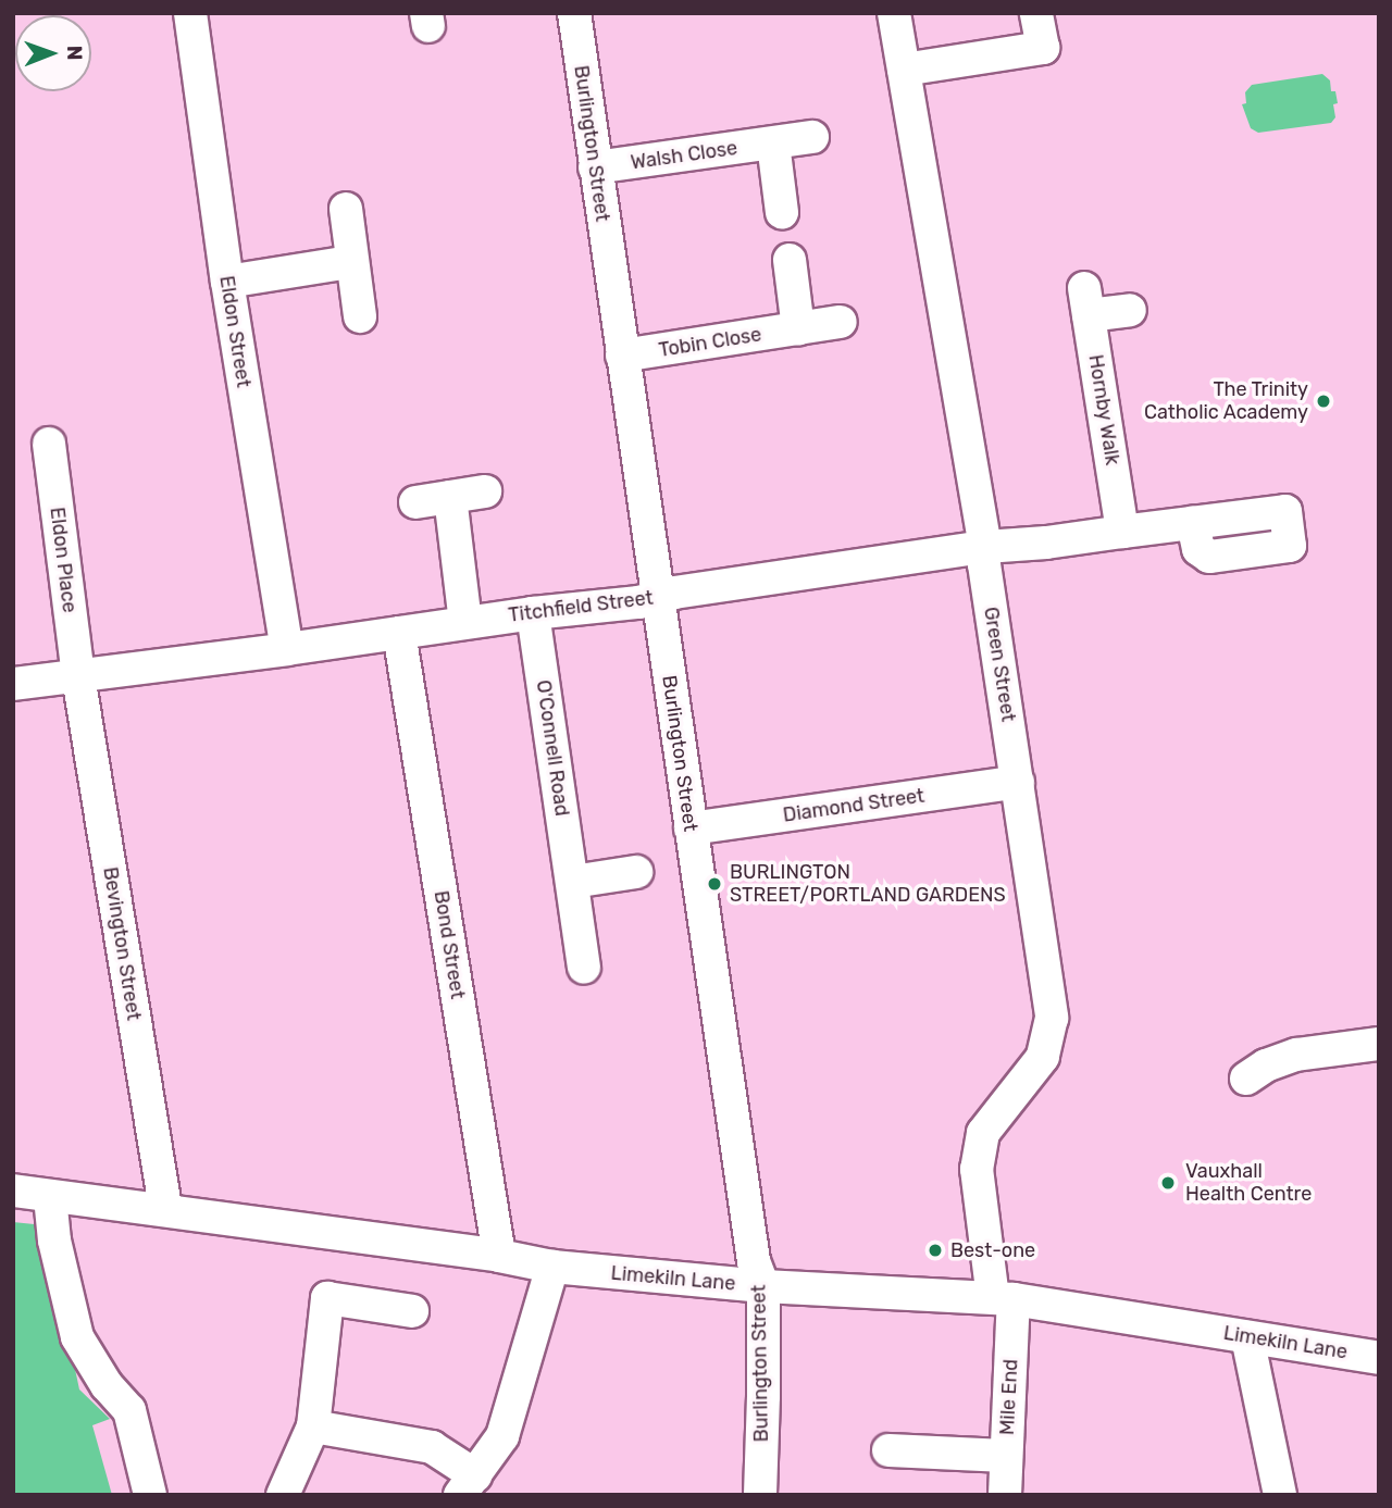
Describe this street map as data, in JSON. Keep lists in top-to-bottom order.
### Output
{
  "streets": {
    "street": [
      "Burlington Street",
      "Walsh Close",
      "Eldon Street",
      "Tobin Close",
      "Hornby Walk",
      "Eldon Place",
      "Titchfield Street",
      "Green Street",
      "O'Connell Road",
      "Diamond Street",
      "Bevington Street",
      "Bond Street",
      "Limekiln Lane",
      "Mile End"
    ]
  },
  "crossings": [
    ["Burlington Street", "Walsh Close"],
    ["Burlington Street", "Tobin Close"],
    ["Burlington Street", "Titchfield Street"],
    ["Burlington Street", "Diamond Street"],
    ["Burlington Street", "Limekiln Lane"],
    ["Eldon Street", "Titchfield Street"],
    ["Hornby Walk", "Titchfield Street"],
    ["Eldon Place", "Titchfield Street"],
    ["Eldon Place", "Bevington Street"],
    ["Titchfield Street", "Green Street"],
    ["Titchfield Street", "O'Connell Road"],
    ["Titchfield Street", "Bevington Street"],
    ["Titchfield Street", "Bond Street"],
    ["Green Street", "Diamond Street"],
    ["Green Street", "Limekiln Lane"],
    ["Green Street", "Mile End"],
    ["Bevington Street", "Limekiln Lane"],
    ["Bond Street", "Limekiln Lane"],
    ["Limekiln Lane", "Mile End"]
  ],
  "places": [
    "The Trinity Catholic Academy",
    "BURLINGTON STREET/PORTLAND GARDENS",
    "Vauxhall Health Centre",
    "Best-one"
  ],
  "north": "right"
}
